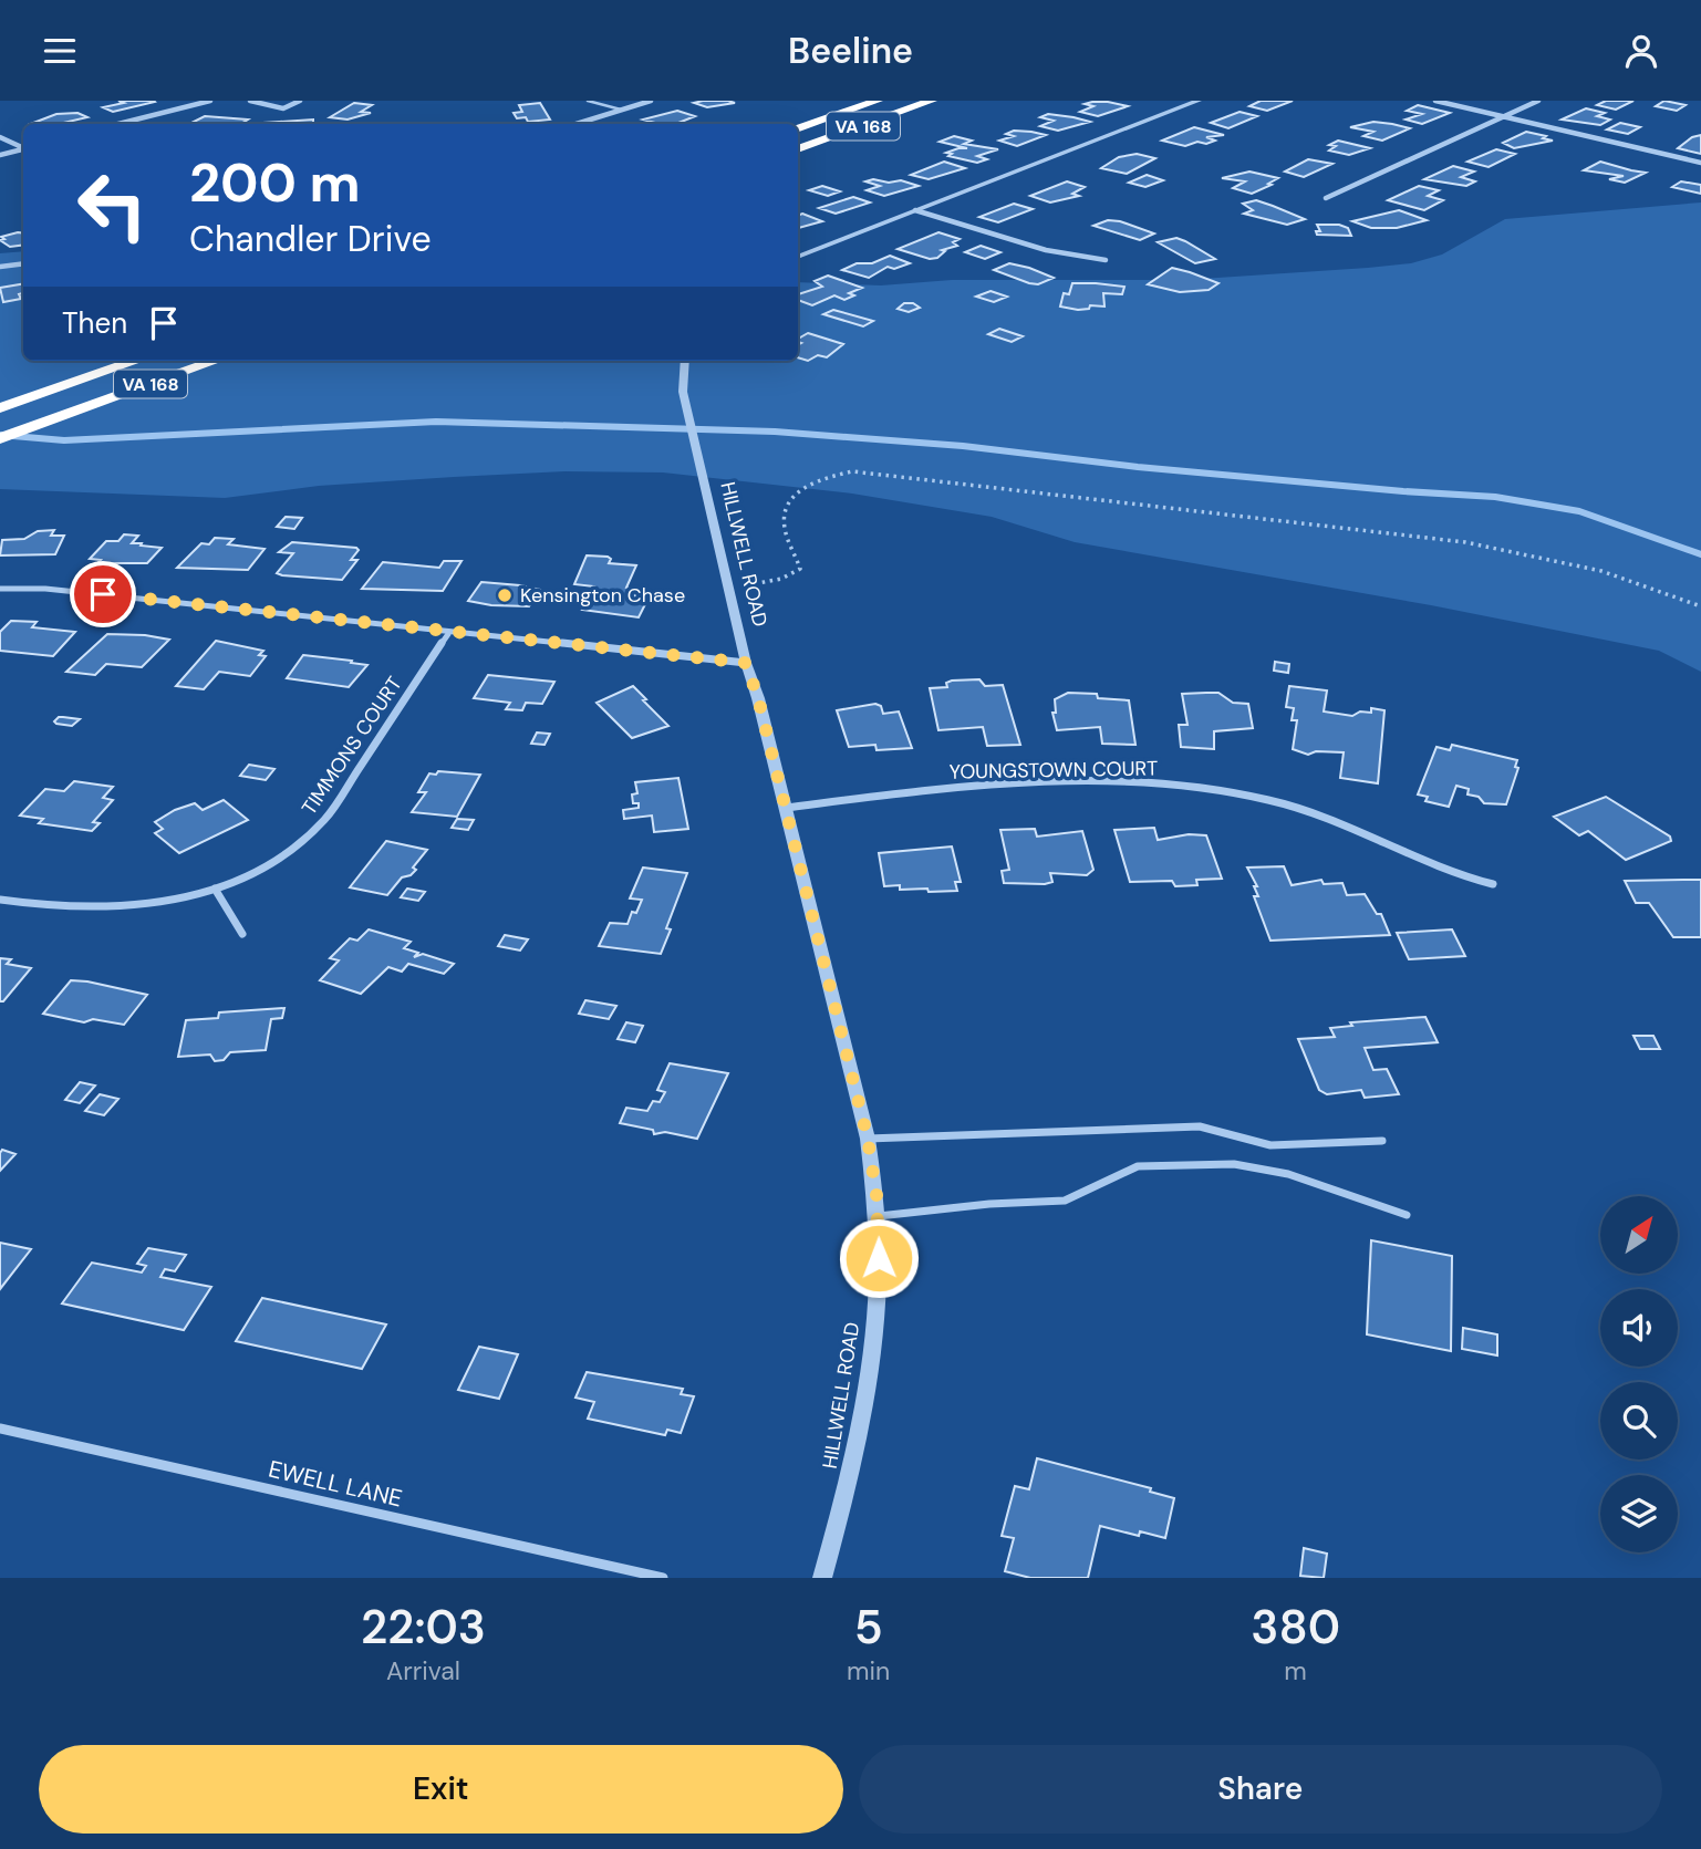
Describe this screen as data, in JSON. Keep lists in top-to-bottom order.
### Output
{
  "streets": {
    "highway": ["VA 168"],
    "street": [
      "HILLWELL ROAD",
      "TIMMONS COURT",
      "YOUNGSTOWN COURT",
      "EWELL LANE"
    ]
  },
  "crossings": [
    ["HILLWELL ROAD", "YOUNGSTOWN COURT"]
  ],
  "places": ["Kensington Chase"],
  "north": "top right",
  "page": {
    "header": "Beeline",
    "turn": ["200 m", "Chandler Drive"],
    "then": "Then",
    "eta": [
      "22:03",
      "Arrival",
      "5",
      "min",
      "380",
      "m"
    ],
    "buttons": ["Exit", "Share"]
  }
}
